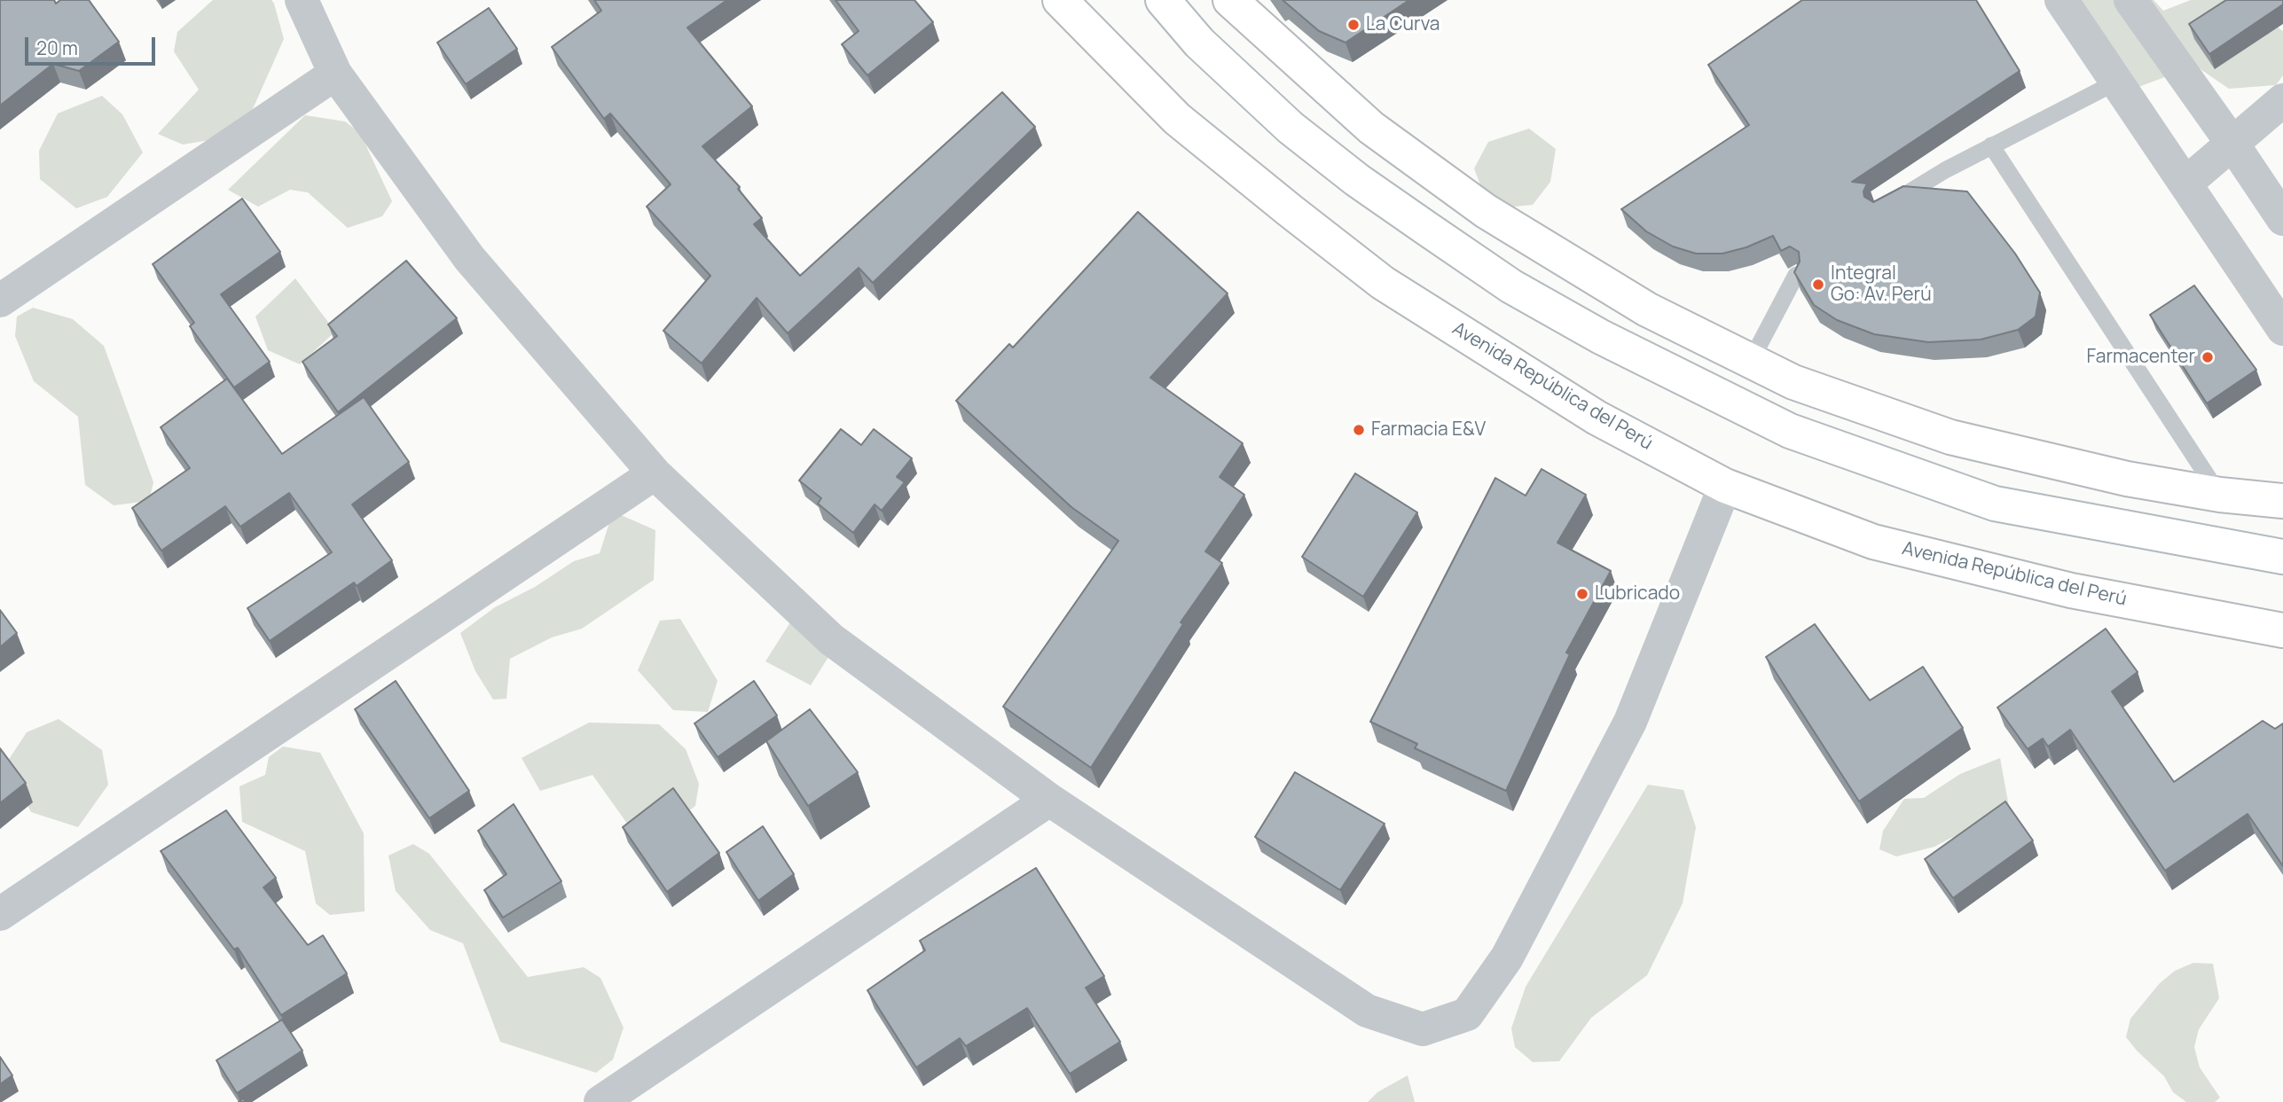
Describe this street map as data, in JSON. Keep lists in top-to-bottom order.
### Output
{
  "streets": {
    "main road": ["Avenida República del Perú"]
  },
  "places": [
    "La Curva",
    "Integral Go: Av. Perú",
    "Farmacenter",
    "Farmacia E&V",
    "Lubricado"
  ],
  "scale_bar": "20 m"
}
